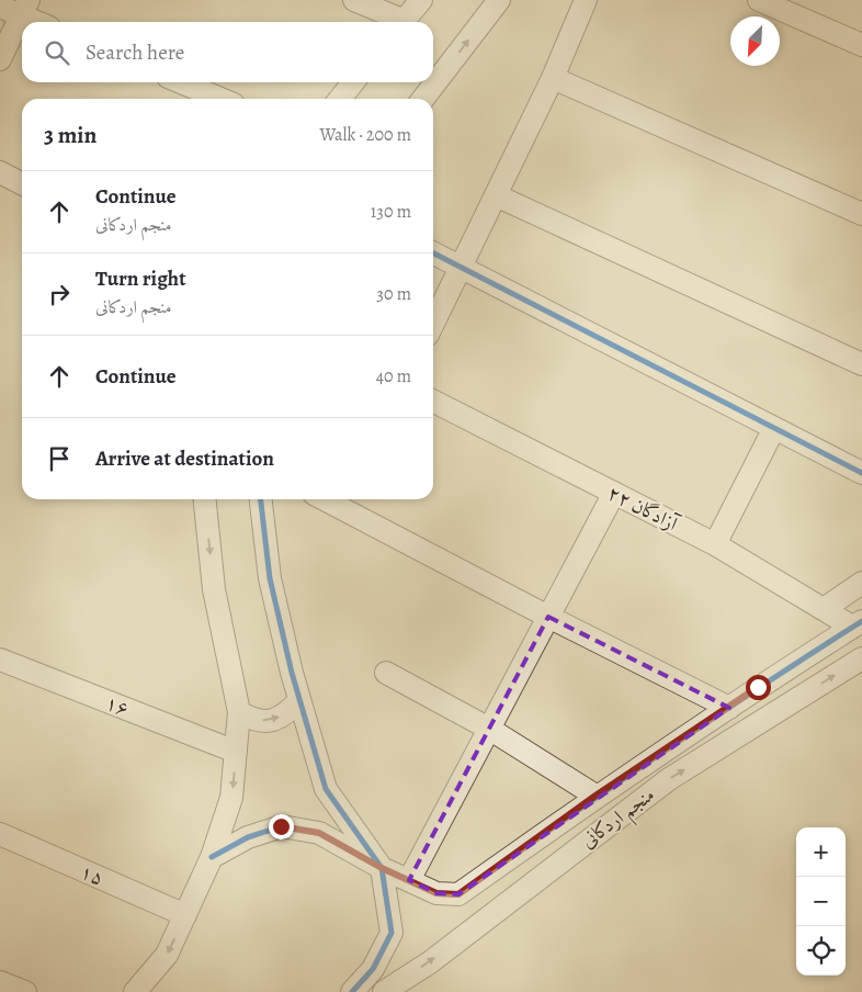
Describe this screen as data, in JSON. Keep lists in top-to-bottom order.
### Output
{
  "streets": {
    "street": [
      "آزادگان ۲۲",
      "۱۶",
      "منجم اردکانی",
      "۱۵"
    ]
  },
  "crossings": [
    ["آزادگان ۲۲", "منجم اردکانی"]
  ],
  "north": "bottom left",
  "page": {
    "search": "Search here",
    "heading": ["3 min", "Walk · 200 m"],
    "list": [
      ["Continue", "منجم اردکانی", "130 m"],
      ["Turn right", "منجم اردکانی", "30 m"],
      ["Continue", "40 m"],
      "Arrive at destination"
    ],
    "map_buttons": ["+", "−"]
  }
}
